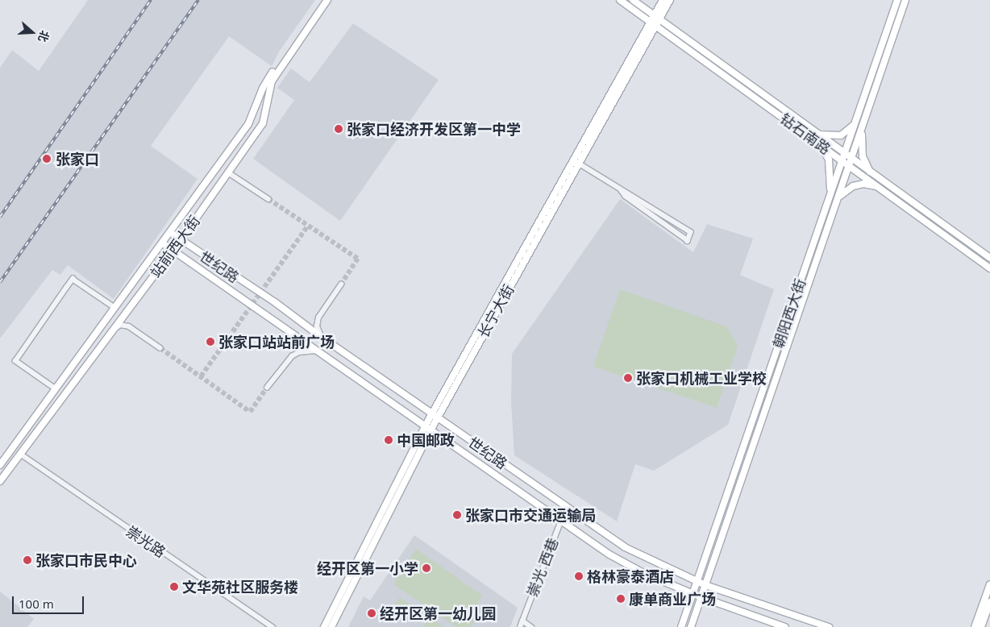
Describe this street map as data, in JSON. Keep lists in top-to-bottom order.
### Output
{
  "streets": {
    "main road": [
      "钻石南路",
      "站前西大街",
      "世纪路",
      "长宁大街",
      "朝阳西大街"
    ],
    "street": ["崇光路", "崇光 西巷"]
  },
  "crossings": [
    ["钻石南路", "长宁大街"],
    ["钻石南路", "朝阳西大街"],
    ["站前西大街", "世纪路"],
    ["站前西大街", "崇光路"],
    ["世纪路", "长宁大街"],
    ["世纪路", "朝阳西大街"],
    ["世纪路", "崇光 西巷"]
  ],
  "places": [
    "张家口经济开发区第一中学",
    "张家口",
    "张家口站站前广场",
    "张家口机械工业学校",
    "中国邮政",
    "张家口市交通运输局",
    "张家口市民中心",
    "经开区第一小学",
    "格林豪泰酒店",
    "文华苑社区服务楼",
    "康单商业广场",
    "经开区第一幼儿园"
  ],
  "scale_bar": "100 m",
  "north": "right"
}
